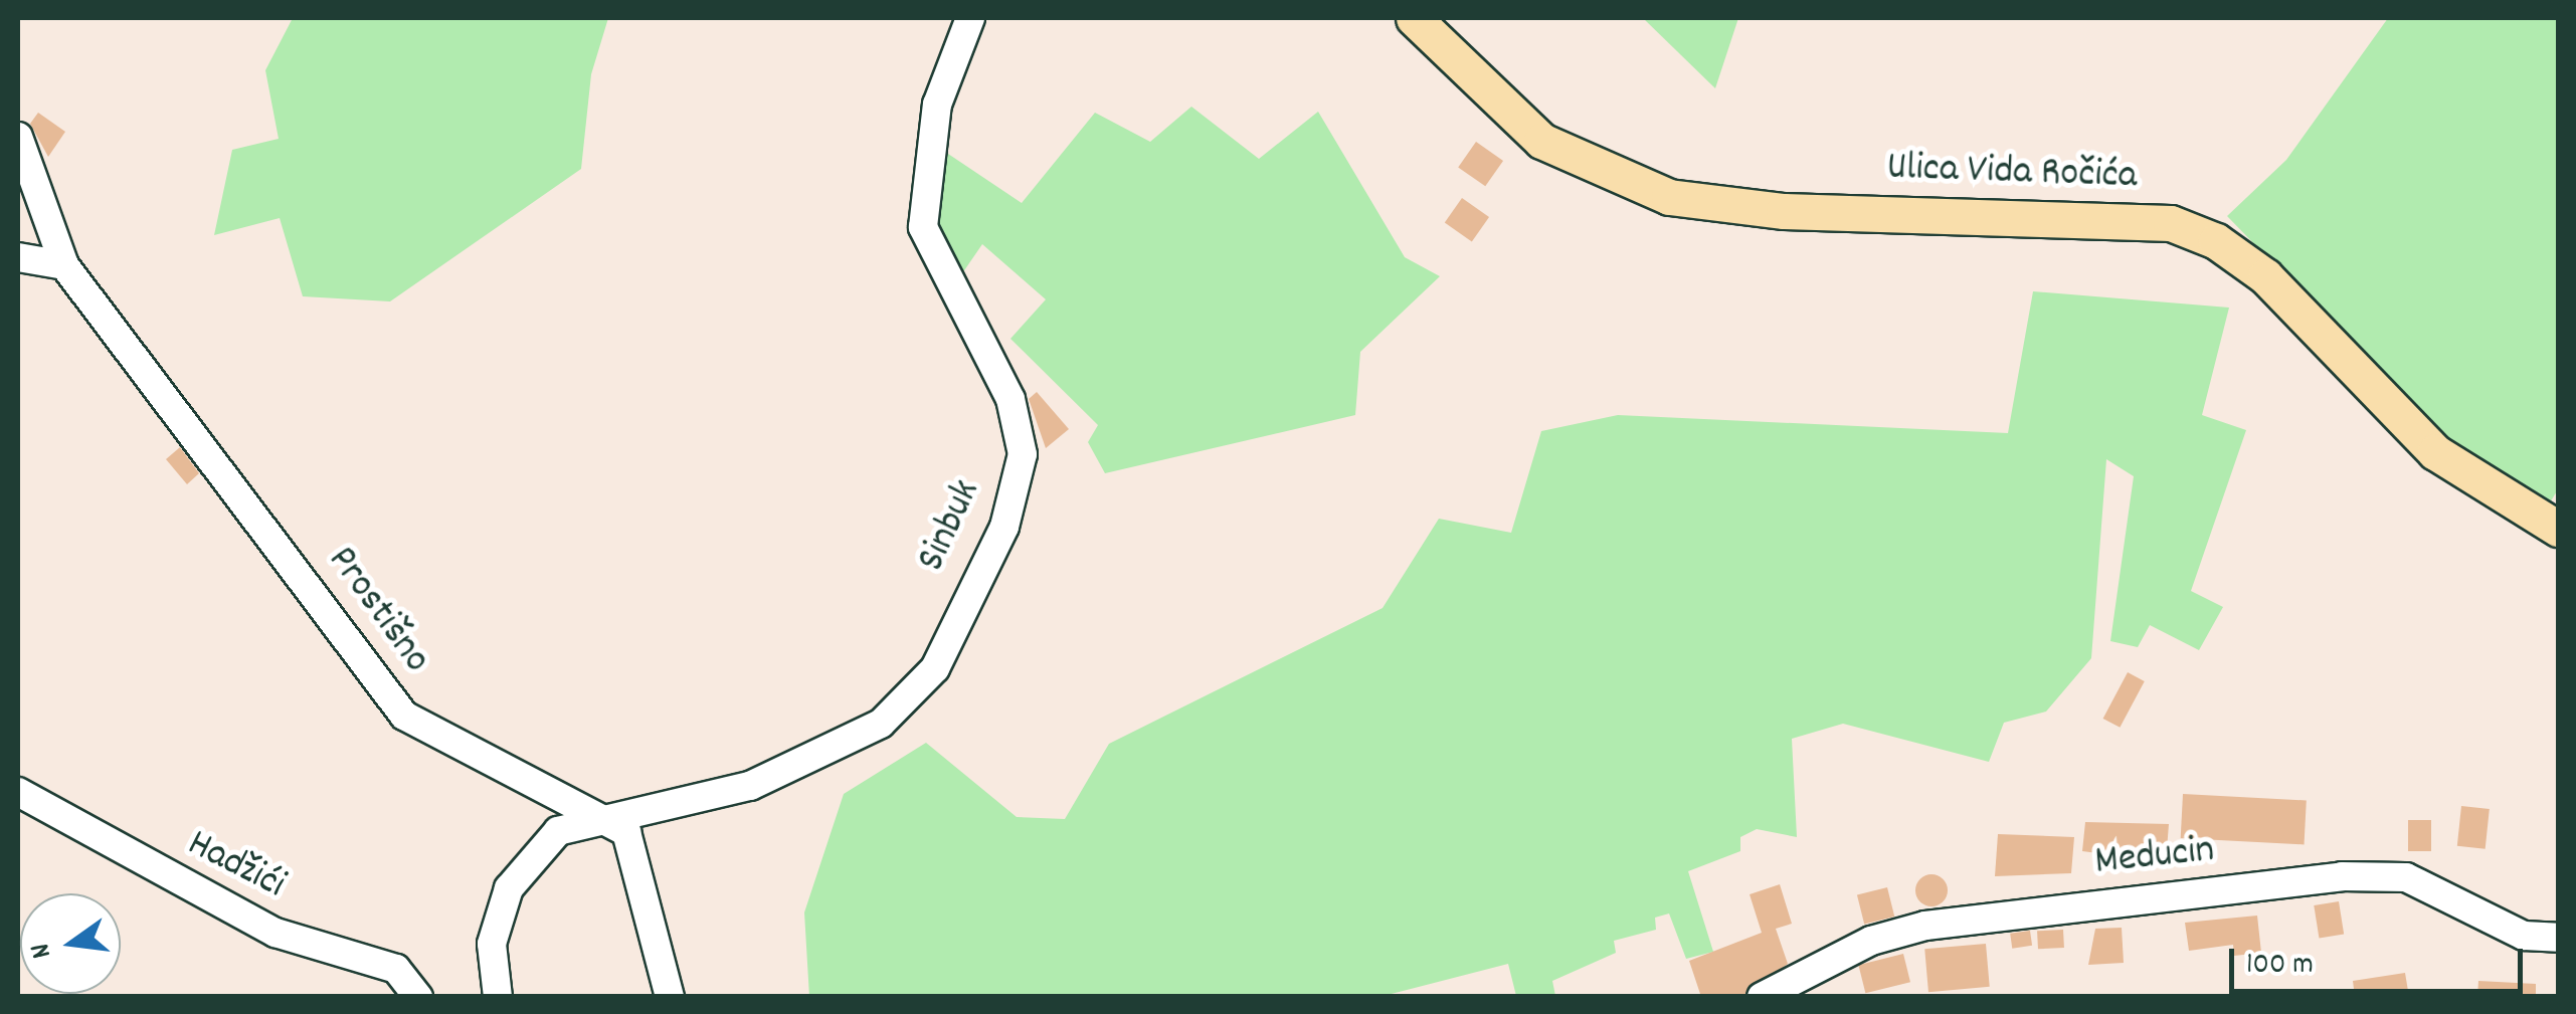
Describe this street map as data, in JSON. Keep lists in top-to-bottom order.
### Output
{
  "streets": {
    "main road": ["Ulica Vida Ročića"],
    "street": [
      "Sinbuk",
      "Prostišno",
      "Meducin",
      "Hadžići"
    ]
  },
  "crossings": [
    ["Sinbuk", "Prostišno"]
  ],
  "scale_bar": "100 m",
  "north": "left"
}
